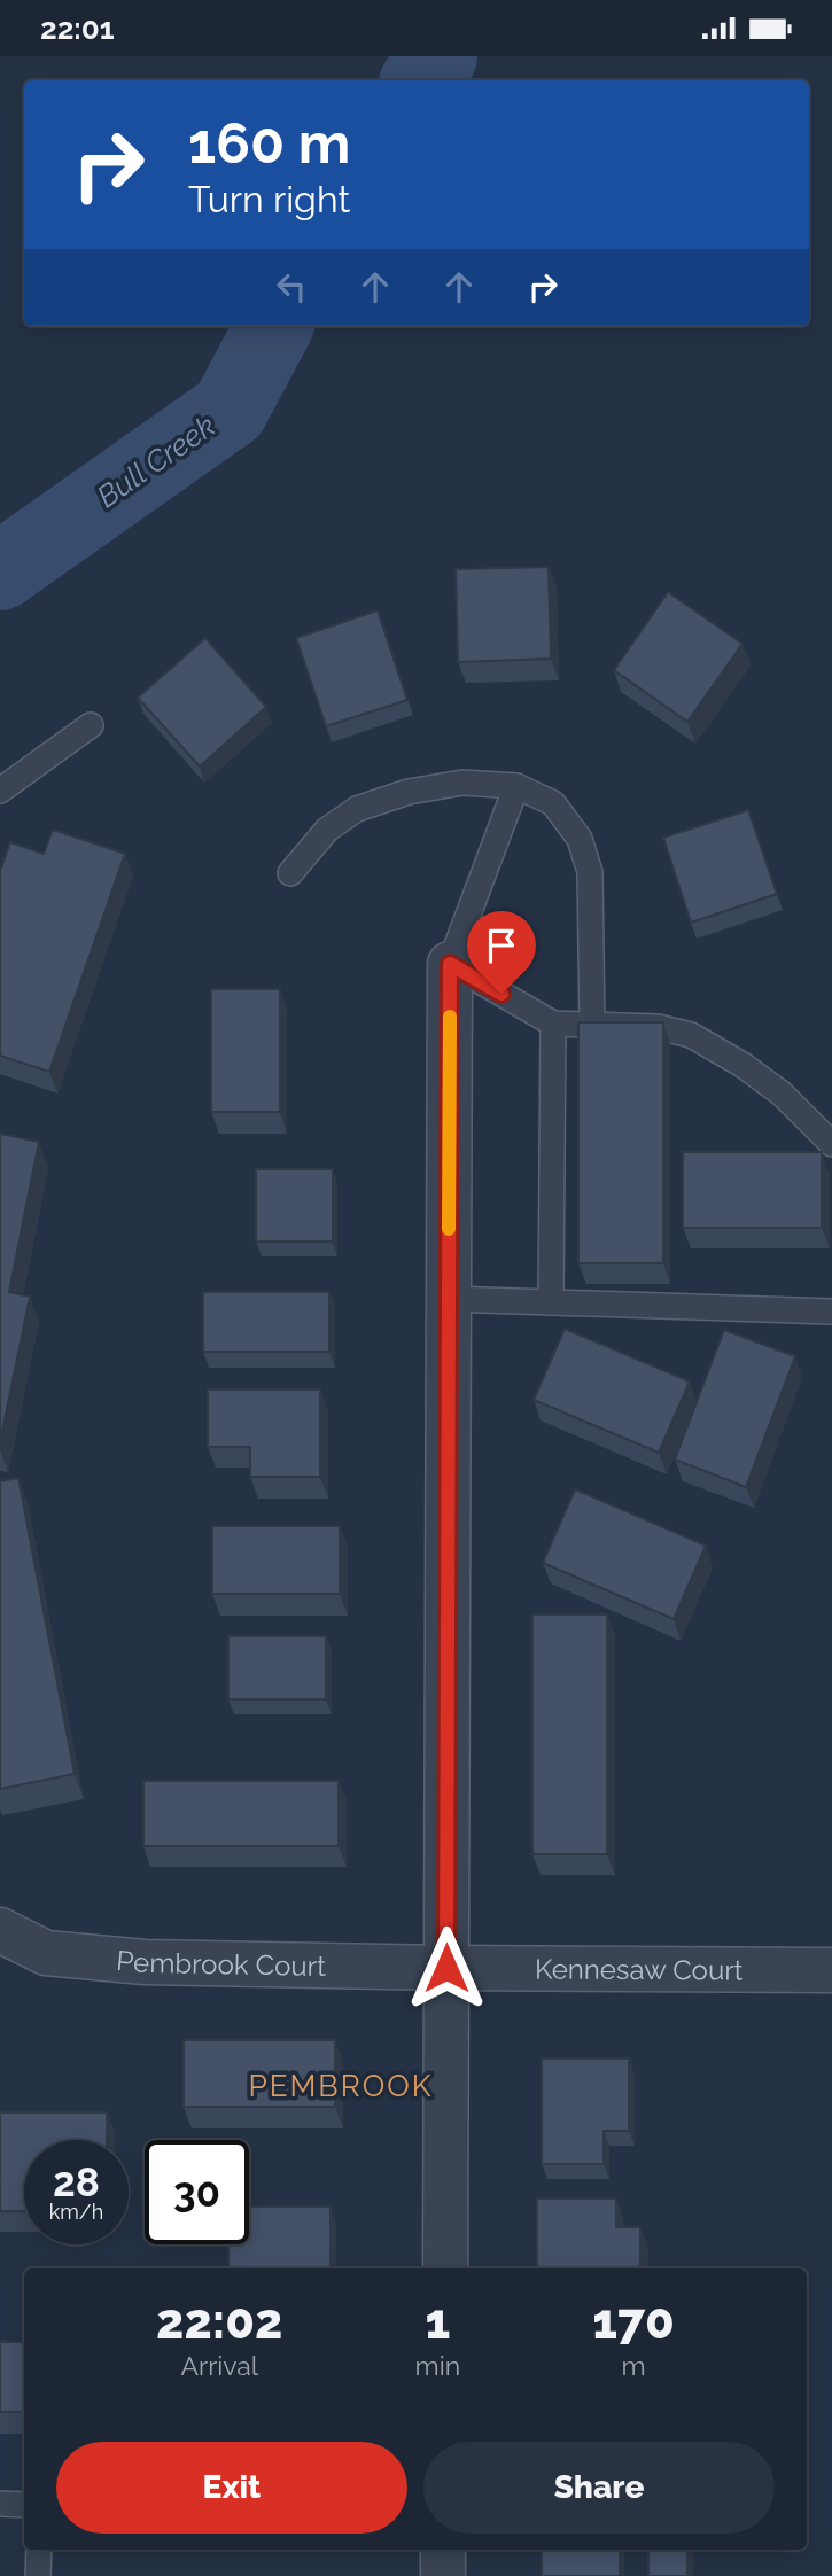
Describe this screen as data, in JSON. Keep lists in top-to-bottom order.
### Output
{
  "streets": {
    "street": ["Pembrook Court", "Kennesaw Court"]
  },
  "crossings": [
    ["Pembrook Court", "Kennesaw Court"]
  ],
  "districts": ["PEMBROOK"],
  "water": ["Bull Creek"],
  "page": {
    "status": "22:01",
    "turn": ["160 m", "Turn right"],
    "speed": "28 km/h",
    "limit": "30",
    "eta": [
      "22:02",
      "Arrival",
      "1",
      "min",
      "170",
      "m"
    ],
    "buttons": ["Exit", "Share"]
  }
}
